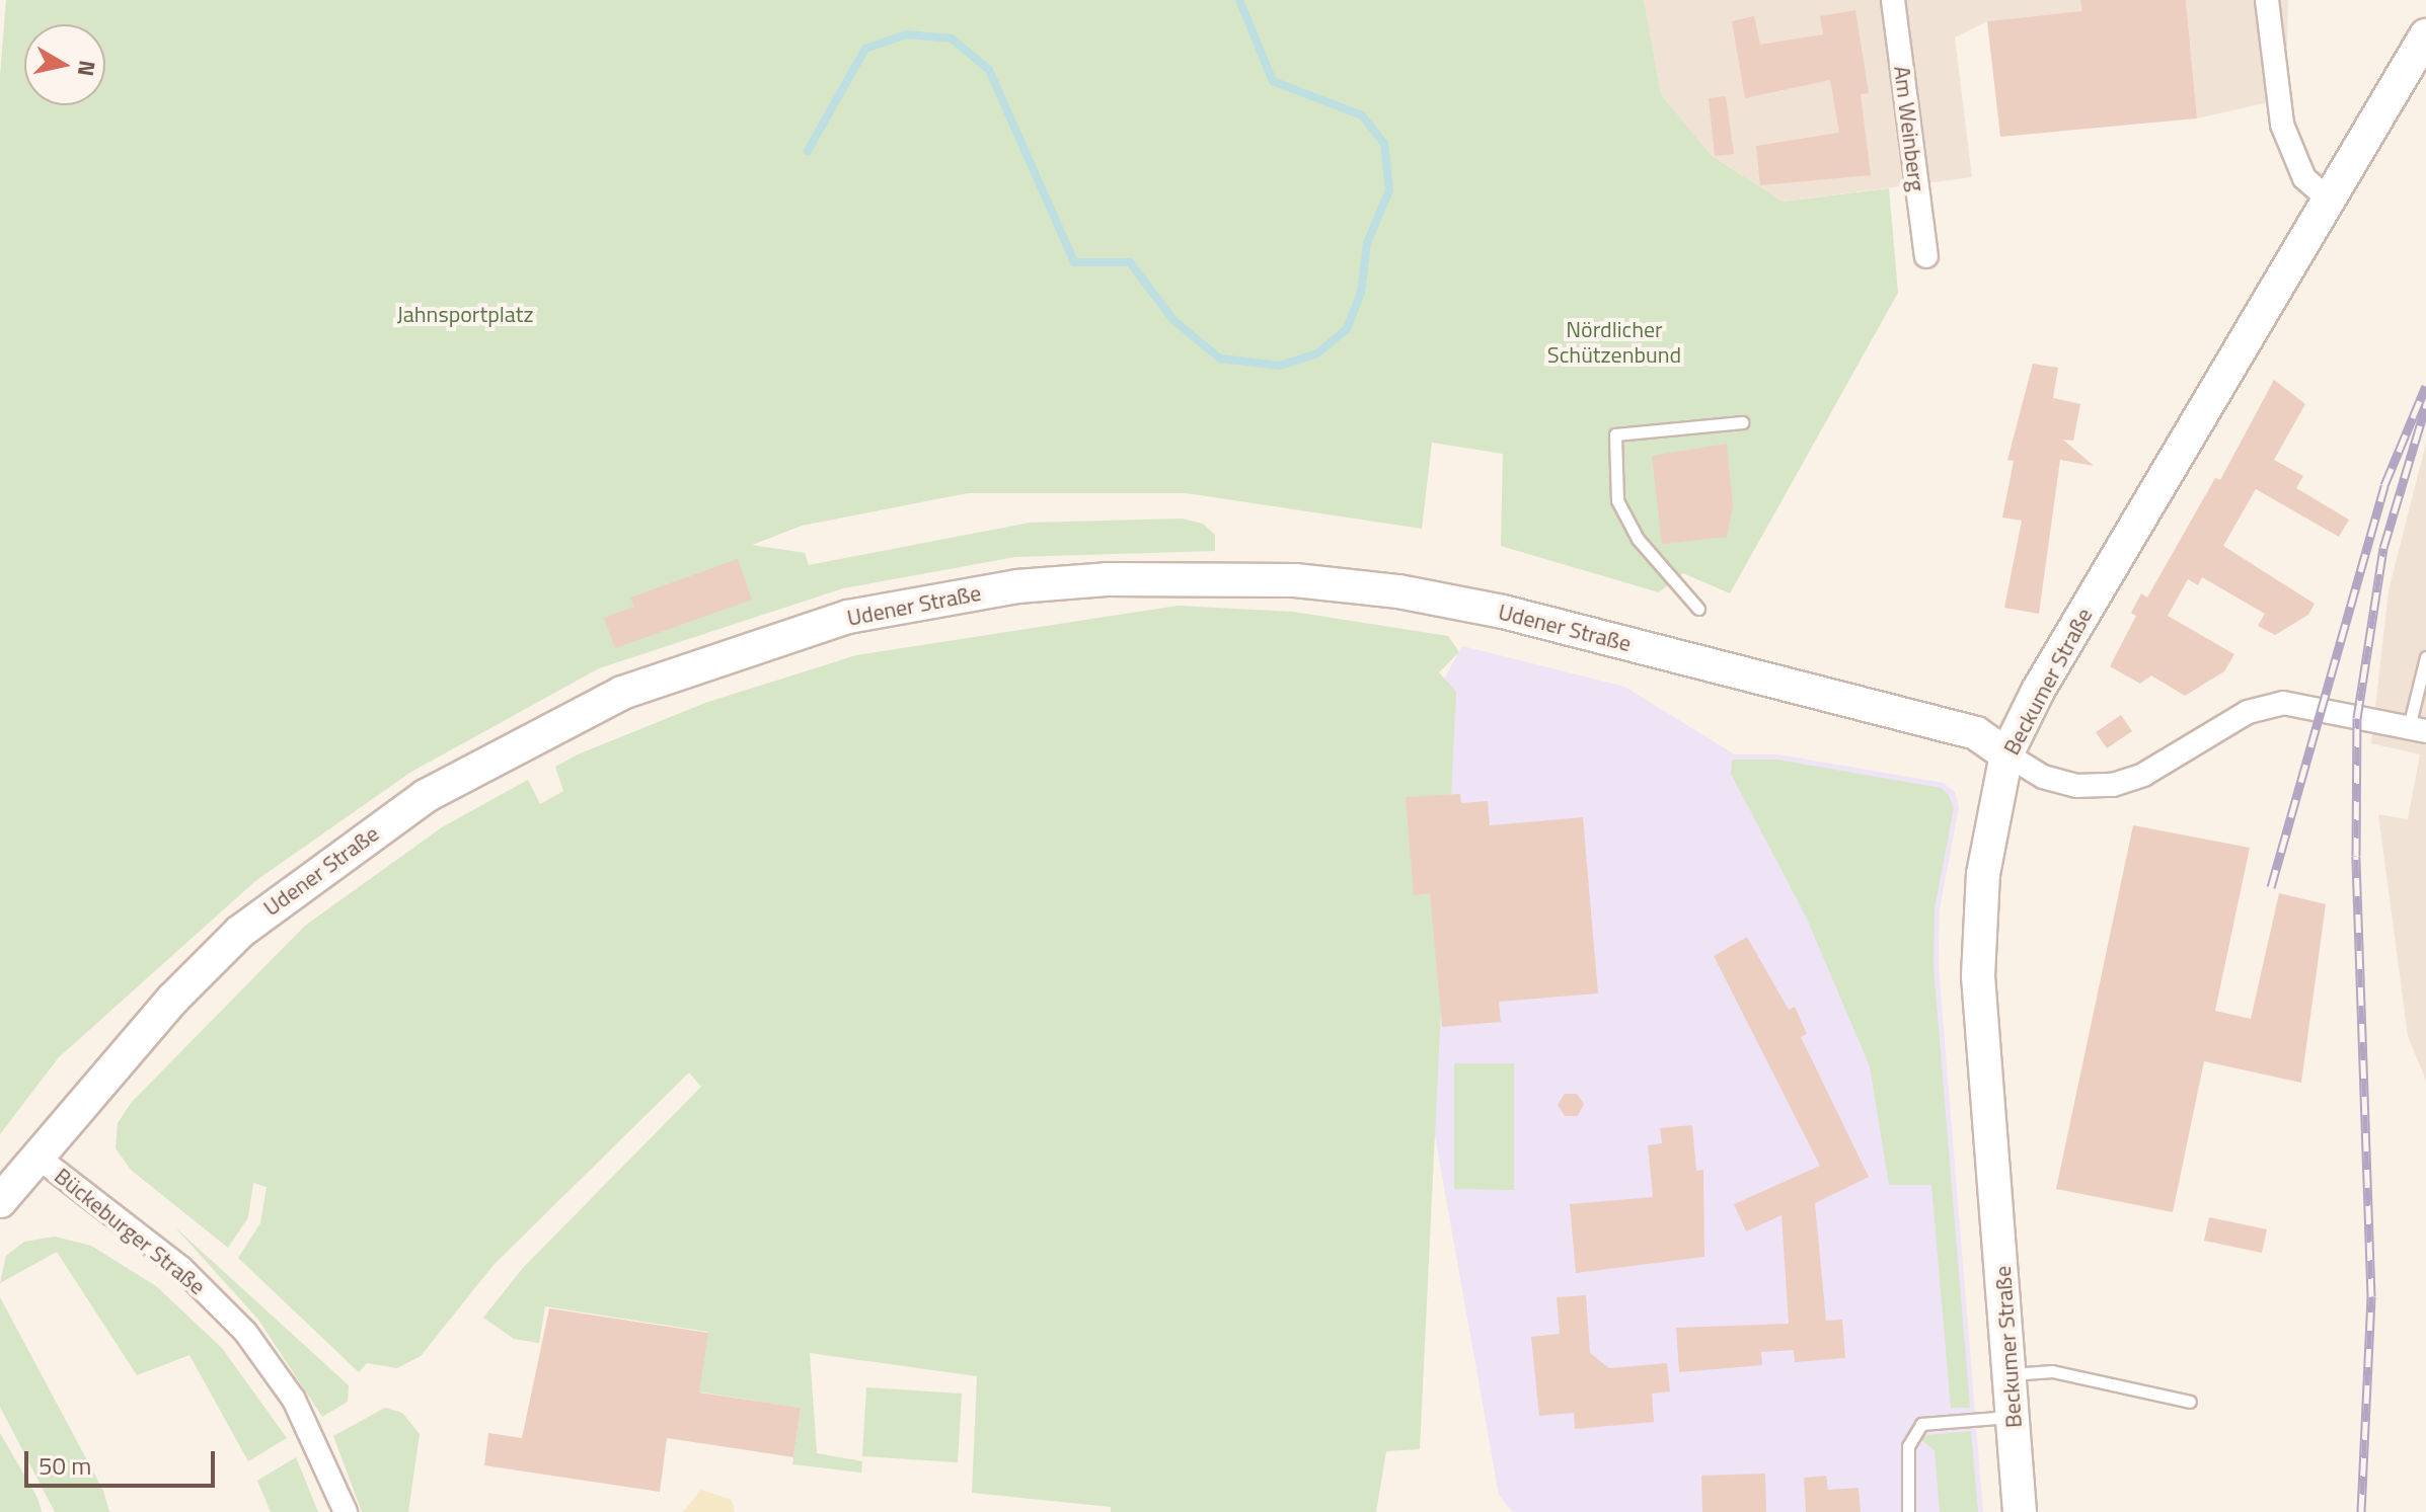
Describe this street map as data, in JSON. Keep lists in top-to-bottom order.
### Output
{
  "streets": {
    "main road": ["Udener Straße", "Beckumer Straße"],
    "street": ["Am Weinberg", "Bückeburger Straße"]
  },
  "crossings": [
    ["Udener Straße", "Beckumer Straße"],
    ["Udener Straße", "Bückeburger Straße"]
  ],
  "parks": ["Jahnsportplatz", "Nördlicher Schützenbund"],
  "scale_bar": "50 m",
  "north": "right"
}
